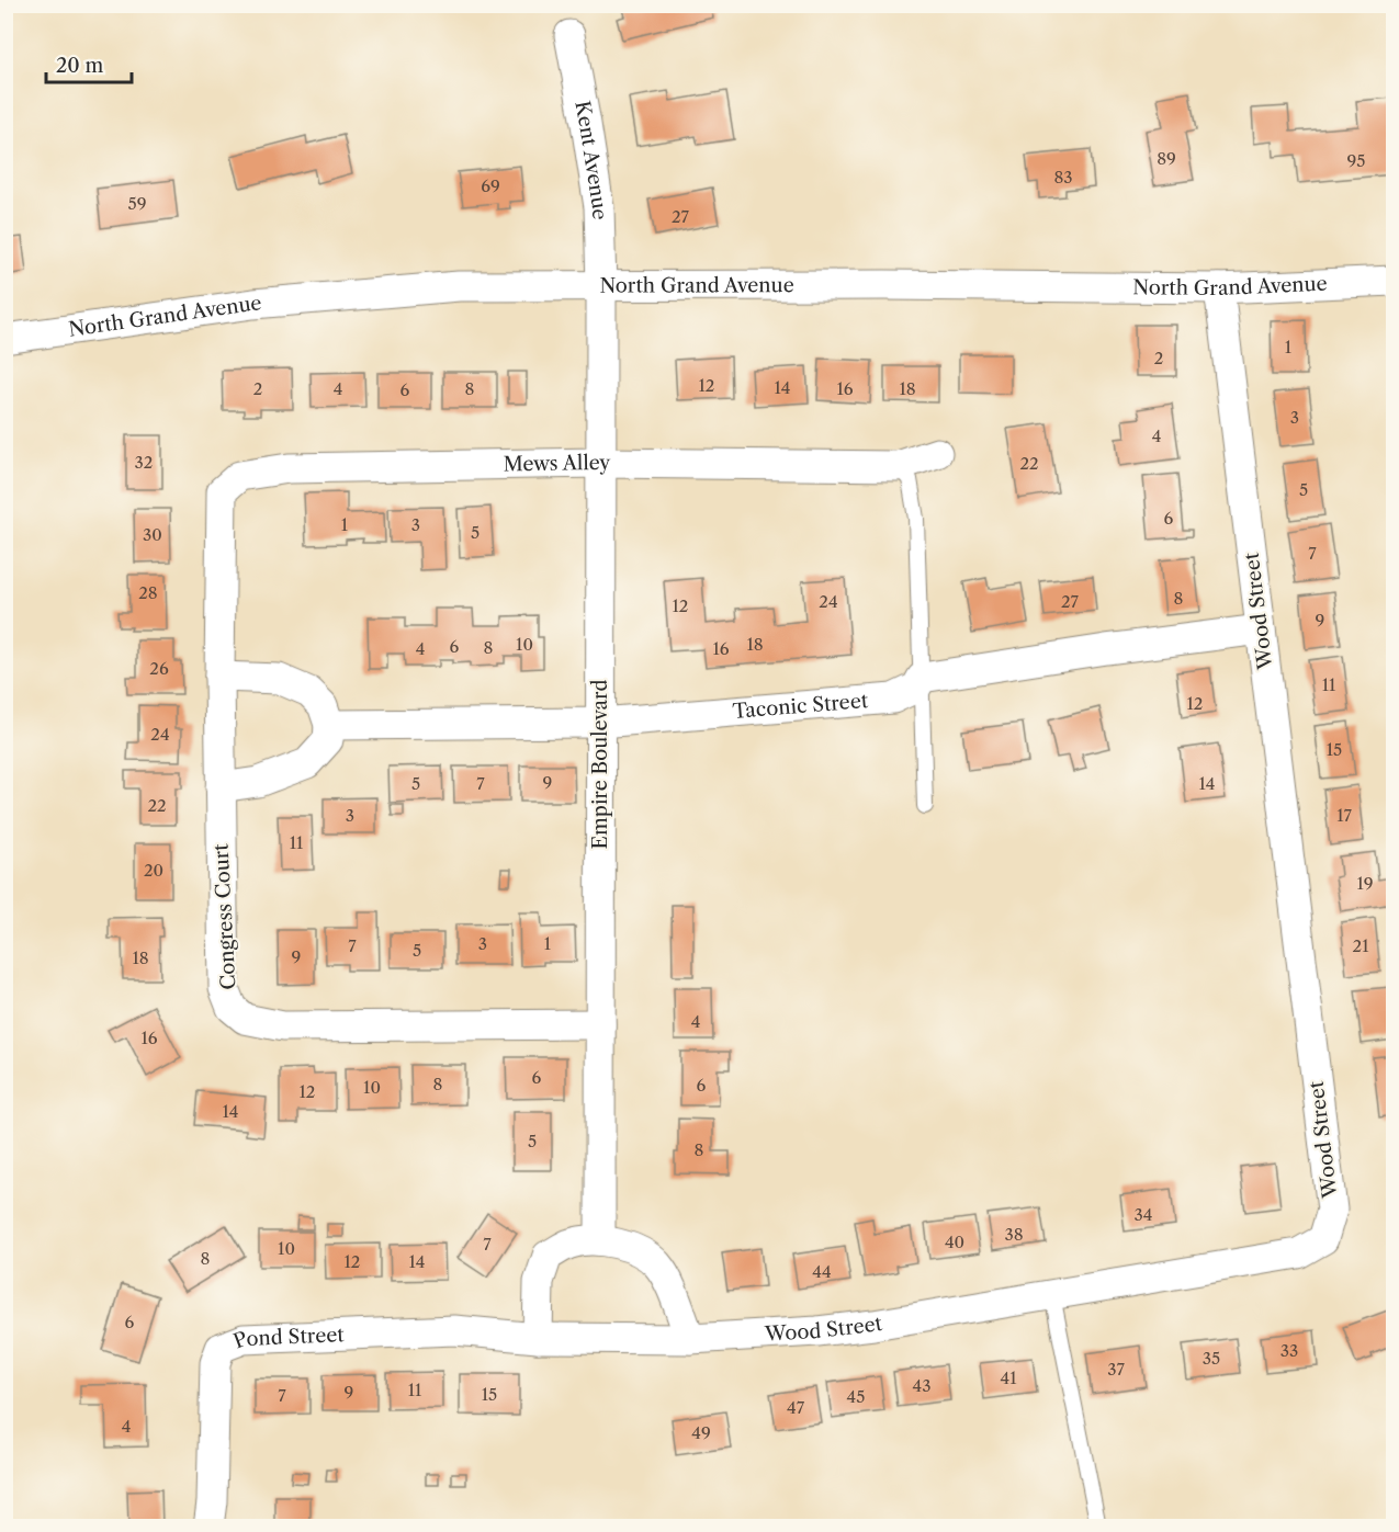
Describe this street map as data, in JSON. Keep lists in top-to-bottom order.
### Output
{
  "streets": {
    "street": [
      "Kent Avenue",
      "North Grand Avenue",
      "Mews Alley",
      "Wood Street",
      "Taconic Street",
      "Empire Boulevard",
      "Congress Court",
      "Pond Street"
    ]
  },
  "crossings": [
    ["Kent Avenue", "North Grand Avenue"],
    ["Kent Avenue", "Empire Boulevard"],
    ["North Grand Avenue", "Wood Street"],
    ["North Grand Avenue", "Empire Boulevard"],
    ["Mews Alley", "Empire Boulevard"],
    ["Mews Alley", "Congress Court"],
    ["Wood Street", "Taconic Street"],
    ["Wood Street", "Pond Street"],
    ["Taconic Street", "Empire Boulevard"],
    ["Empire Boulevard", "Congress Court"]
  ],
  "house_numbers": [
    "89",
    "95",
    "83",
    "69",
    "59",
    "27",
    "1",
    "2",
    "12",
    "14",
    "2",
    "4",
    "8",
    "16",
    "18",
    "6",
    "3",
    "4",
    "32",
    "22",
    "5",
    "6",
    "1",
    "3",
    "5",
    "30",
    "7",
    "28",
    "8",
    "24",
    "27",
    "12",
    "9",
    "10",
    "18",
    "6",
    "8",
    "4",
    "16",
    "26",
    "11",
    "12",
    "24",
    "15",
    "9",
    "5",
    "7",
    "14",
    "22",
    "3",
    "17",
    "11",
    "20",
    "19",
    "3",
    "1",
    "7",
    "21",
    "5",
    "9",
    "18",
    "4",
    "16",
    "6",
    "8",
    "6",
    "10",
    "12",
    "14",
    "5",
    "8",
    "34",
    "38",
    "40",
    "7",
    "10",
    "8",
    "12",
    "14",
    "44",
    "6",
    "33",
    "35",
    "37",
    "41",
    "43",
    "11",
    "9",
    "15",
    "7",
    "45",
    "47",
    "4",
    "49"
  ],
  "scale_bar": "20 m"
}
